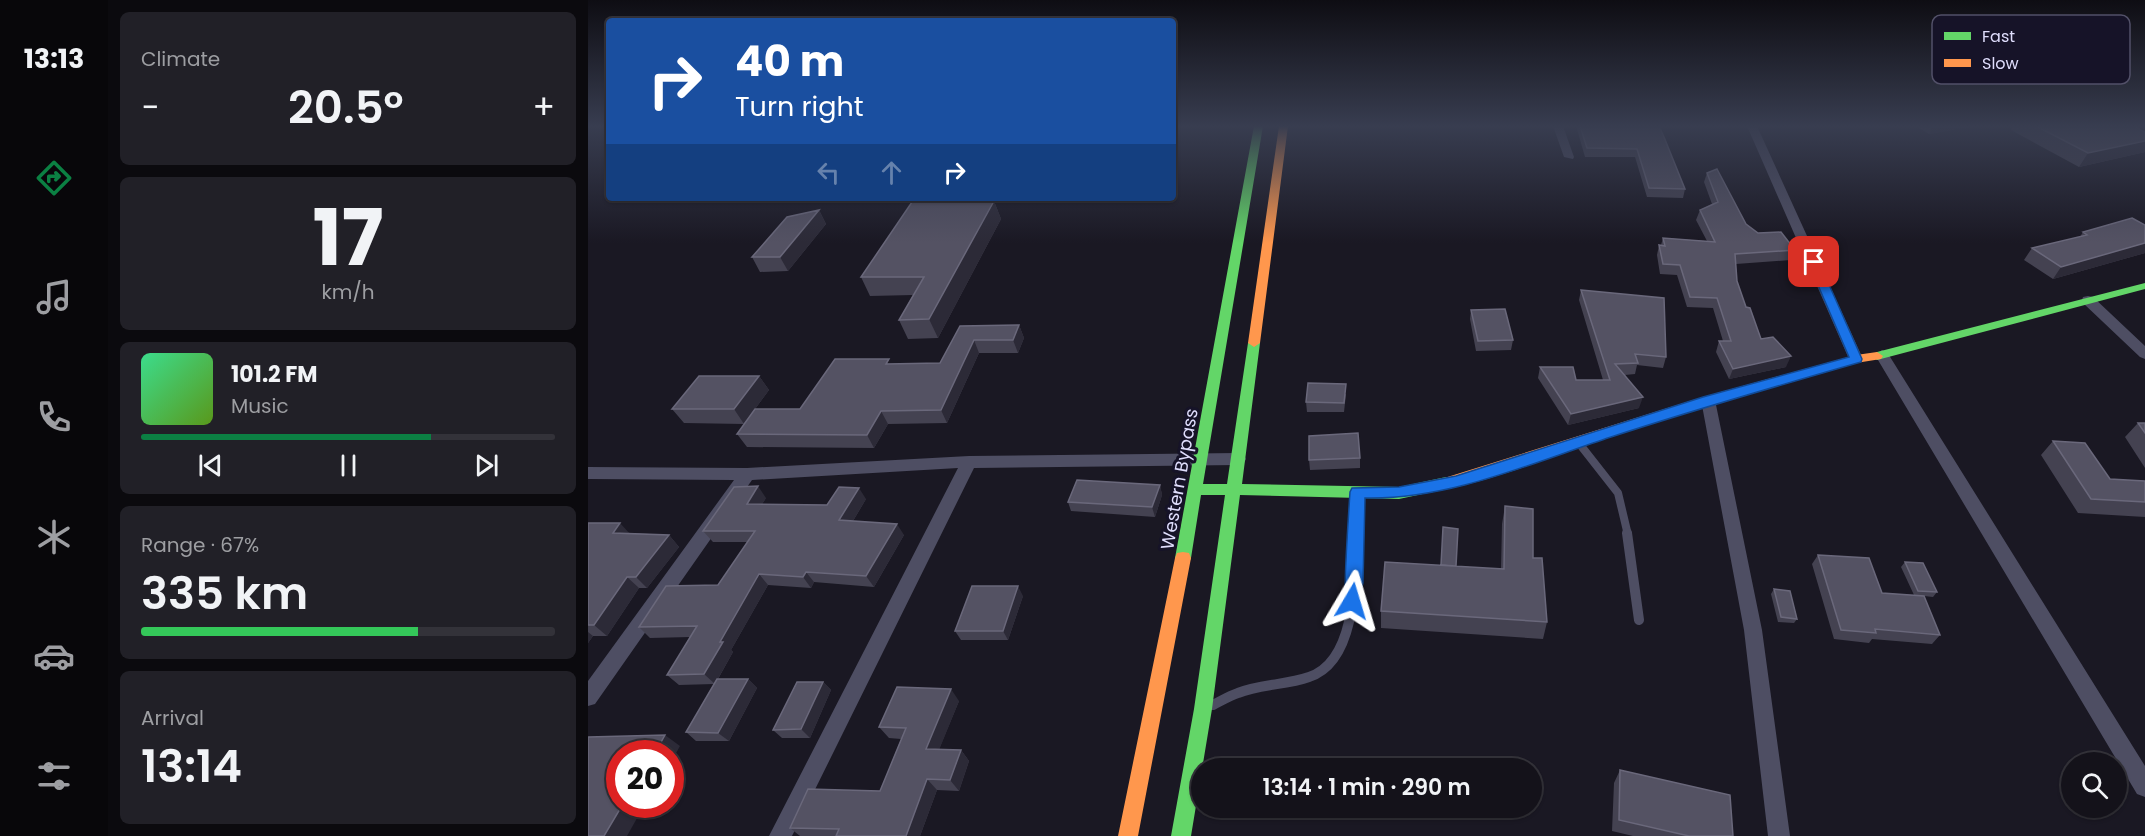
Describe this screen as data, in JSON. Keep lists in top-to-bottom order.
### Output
{
  "streets": {
    "main road": ["Western Bypass"]
  },
  "legend": ["Fast", "Slow"],
  "page": {
    "tabs": "13:13",
    "tile": [
      "Climate",
      ["17", "km/h"],
      ["Range · 67%", "335 km"],
      ["Arrival", "13:14"]
    ],
    "turn": ["40 m", "Turn right"],
    "heat": ["−", "20.5°", "+"],
    "song": ["101.2 FM", "Music"],
    "limit": "20",
    "trip": "13:14 · 1 min · 290 m"
  }
}
